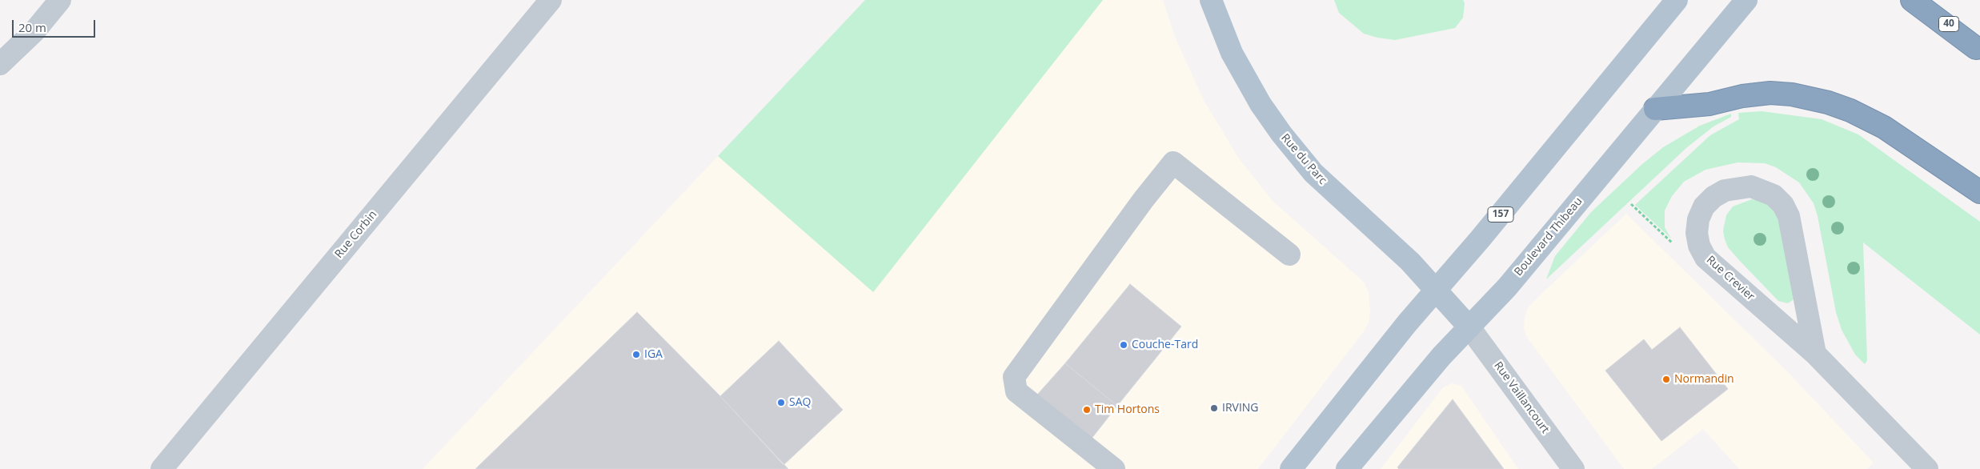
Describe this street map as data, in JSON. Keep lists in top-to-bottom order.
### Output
{
  "streets": {
    "highway": ["40"],
    "main road": ["Rue du Parc", "157", "Boulevard Thibeau"],
    "street": ["Rue Corbin", "Rue Crevier", "Rue Vaillancourt"]
  },
  "crossings": [
    ["Rue du Parc", "157"],
    ["Rue du Parc", "Boulevard Thibeau"],
    ["Rue du Parc", "Rue Vaillancourt"],
    ["Boulevard Thibeau", "Rue Vaillancourt"]
  ],
  "places": [
    "Couche-Tard",
    "IGA",
    "Normandin",
    "SAQ",
    "IRVING",
    "Tim Hortons"
  ],
  "scale_bar": "20 m"
}
